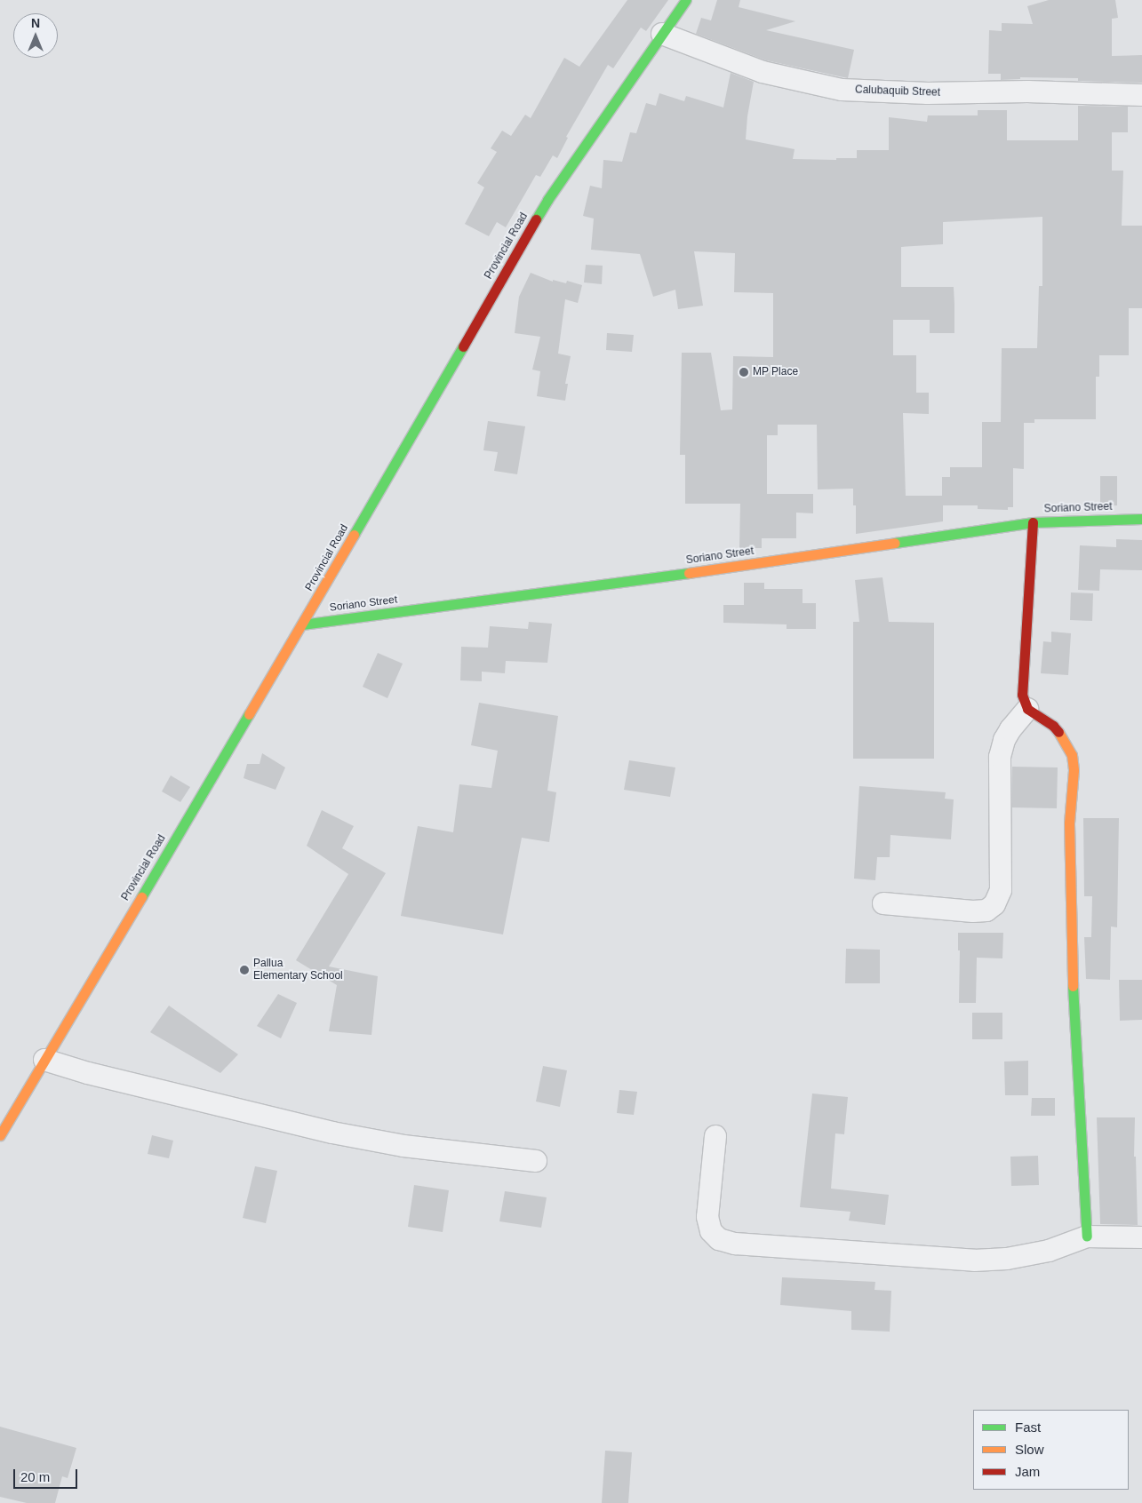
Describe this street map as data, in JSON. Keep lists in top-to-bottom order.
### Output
{
  "streets": {
    "street": ["Calubaquib Street", "Provincial Road", "Soriano Street"]
  },
  "crossings": [
    ["Calubaquib Street", "Provincial Road"],
    ["Provincial Road", "Soriano Street"]
  ],
  "places": ["MP Place", "Pallua Elementary School"],
  "legend": ["Fast", "Slow", "Jam"],
  "scale_bar": "20 m",
  "north": "top"
}
